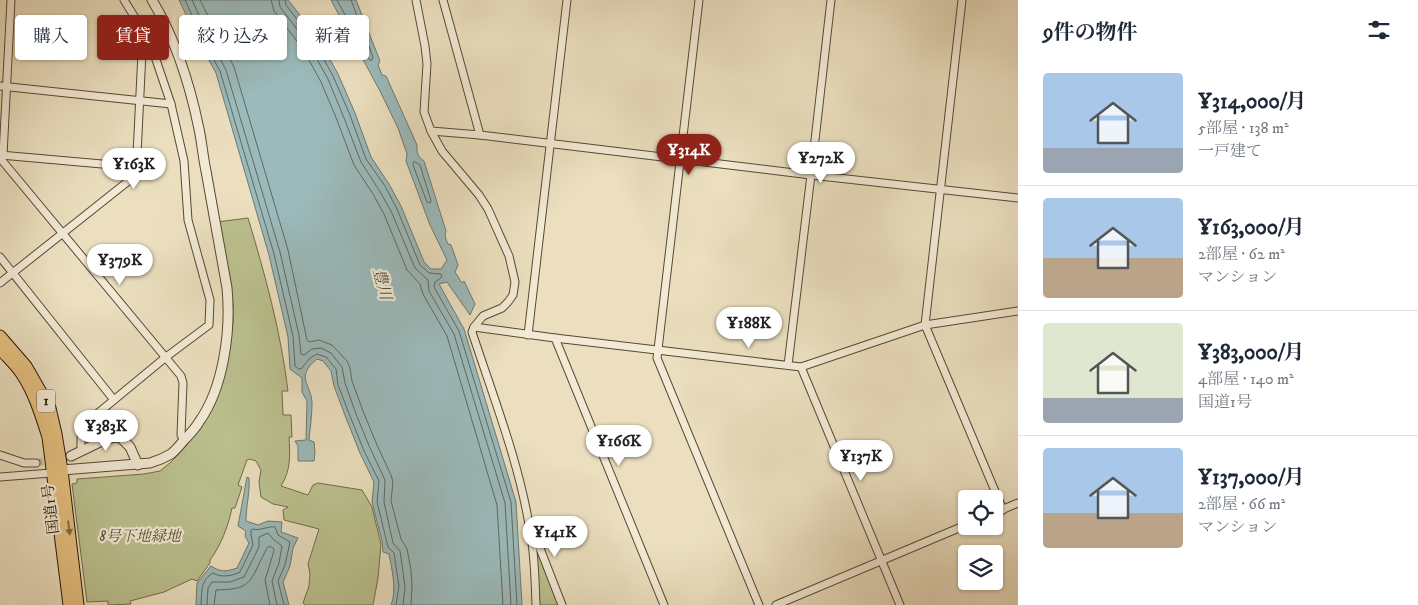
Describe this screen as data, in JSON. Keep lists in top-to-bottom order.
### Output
{
  "streets": {
    "highway": ["1", "国道1号"]
  },
  "water": ["豊川"],
  "parks": ["8号下地緑地"],
  "page": {
    "heading": "9件の物件",
    "chip": [
      "購入",
      "賃貸",
      "絞り込み",
      "新着"
    ],
    "list": [
      {
        "name": "¥314,000/月",
        "note": "5部屋 · 138 m² · 一戸建て"
      },
      {
        "name": "¥163,000/月",
        "note": "2部屋 · 62 m² · マンション"
      },
      {
        "name": "¥383,000/月",
        "note": "4部屋 · 140 m² · 国道1号"
      },
      {
        "name": "¥137,000/月",
        "note": "2部屋 · 66 m² · マンション"
      }
    ],
    "price": [
      "¥314K",
      "¥272K",
      "¥163K",
      "¥379K",
      "¥188K",
      "¥383K",
      "¥166K",
      "¥137K",
      "¥141K"
    ]
  }
}
